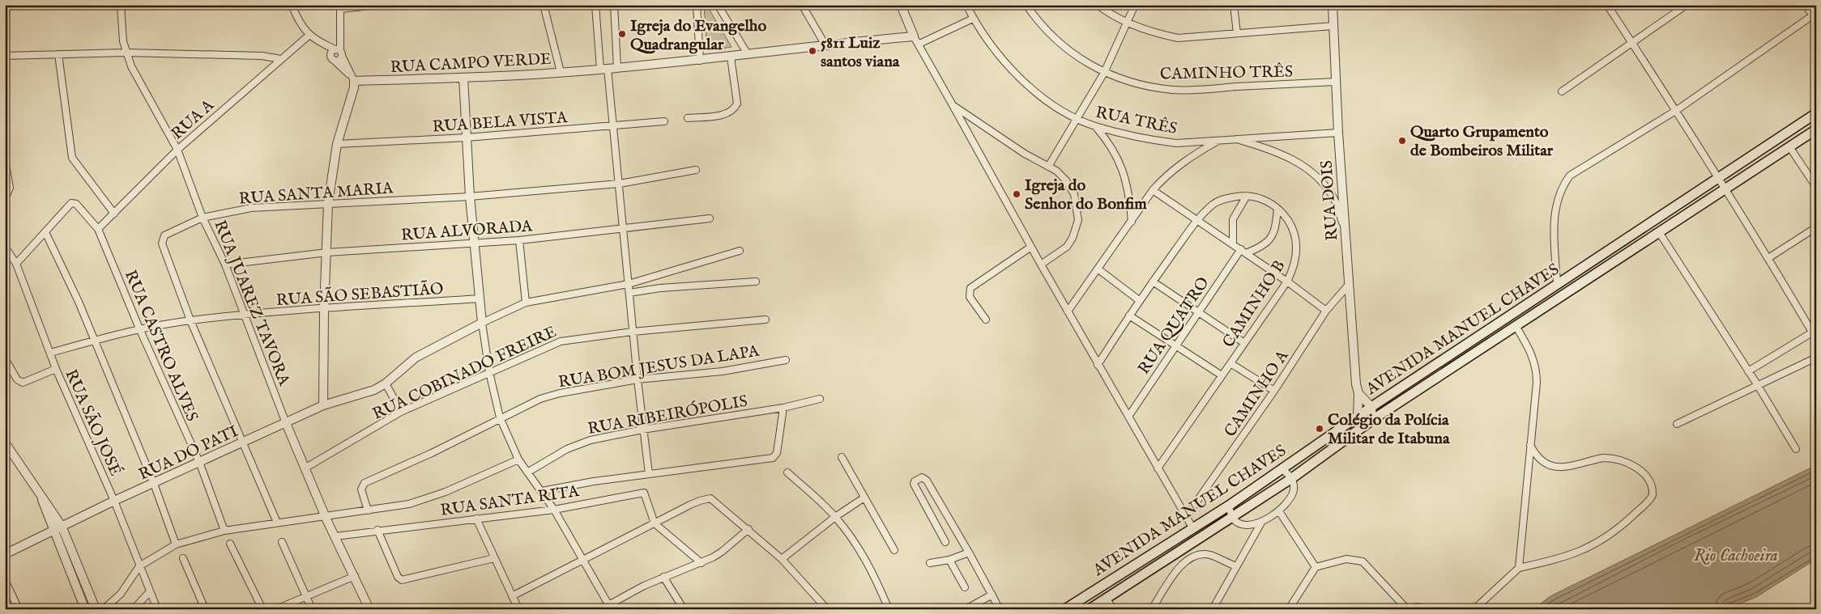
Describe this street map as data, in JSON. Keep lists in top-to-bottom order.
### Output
{
  "streets": {
    "main road": ["AVENIDA MANUEL CHAVES"],
    "street": [
      "RUA CAMPO VERDE",
      "CAMINHO TRÊS",
      "RUA A",
      "RUA TRÊS",
      "RUA BELA VISTA",
      "RUA SANTA MARIA",
      "RUA DOIS",
      "RUA ALVORADA",
      "RUA SÃO SEBASTIÃO",
      "RUA JUAREZ TAVORA",
      "CAMINHO B",
      "RUA QUATRO",
      "RUA CASTRO ALVES",
      "RUA BOM JESUS DA LAPA",
      "RUA COBINADO FREIRE",
      "CAMINHO A",
      "RUA RIBEIRÓPOLIS",
      "RUA SÃO JOSÉ",
      "RUA DO PATI",
      "RUA SANTA RITA"
    ]
  },
  "crossings": [
    ["CAMINHO TRÊS", "RUA DOIS"],
    ["RUA A", "RUA JUAREZ TAVORA"],
    ["RUA A", "RUA CASTRO ALVES"],
    ["RUA TRÊS", "RUA DOIS"],
    ["RUA SANTA MARIA", "RUA SÃO SEBASTIÃO"],
    ["RUA SANTA MARIA", "RUA JUAREZ TAVORA"],
    ["RUA SANTA MARIA", "RUA DO PATI"],
    ["RUA DOIS", "AVENIDA MANUEL CHAVES"],
    ["RUA DOIS", "CAMINHO A"],
    ["RUA ALVORADA", "RUA JUAREZ TAVORA"],
    ["RUA SÃO SEBASTIÃO", "RUA JUAREZ TAVORA"],
    ["RUA SÃO SEBASTIÃO", "RUA CASTRO ALVES"],
    ["RUA SÃO SEBASTIÃO", "RUA SÃO JOSÉ"],
    ["RUA JUAREZ TAVORA", "RUA COBINADO FREIRE"],
    ["RUA JUAREZ TAVORA", "RUA DO PATI"],
    ["RUA JUAREZ TAVORA", "RUA SANTA RITA"],
    ["CAMINHO B", "RUA QUATRO"],
    ["RUA CASTRO ALVES", "RUA DO PATI"],
    ["RUA SÃO JOSÉ", "RUA DO PATI"]
  ],
  "water": ["Rio Cachoeira"],
  "places": [
    "Igreja do Evangelho Quadrangular",
    "5811 Luiz santos viana",
    "Quarto Grupamento de Bombeiros Militar",
    "Igreja do Senhor do Bonfim",
    "Colégio da Polícia Militar de Itabuna"
  ]
}
